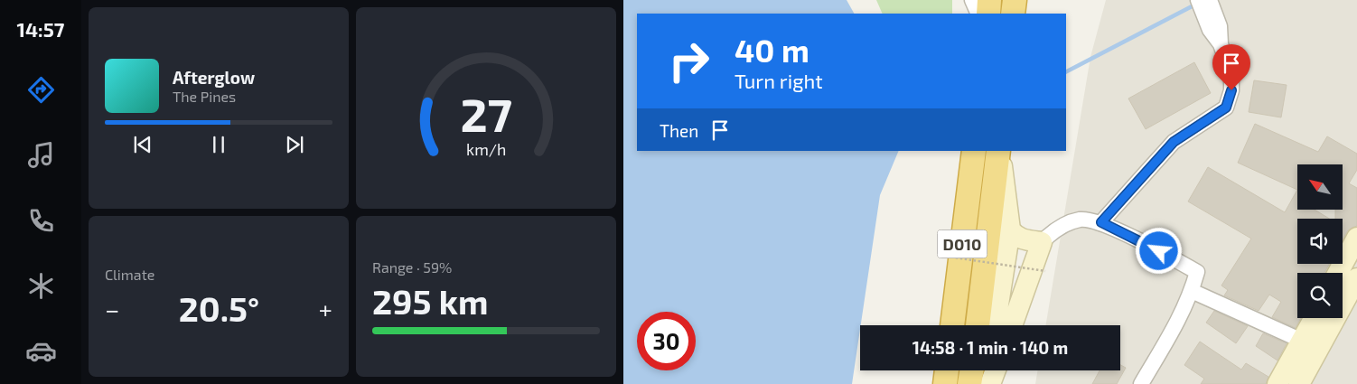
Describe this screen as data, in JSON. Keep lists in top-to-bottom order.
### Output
{
  "streets": {
    "highway": ["D010"]
  },
  "north": "top left",
  "page": {
    "tabs": "14:57",
    "turn": ["40 m", "Turn right"],
    "song": ["Afterglow", "The Pines"],
    "then": "Then",
    "tile": [
      "Climate",
      ["Range · 59%", "295 km"]
    ],
    "heat": ["−", "20.5°", "+"],
    "limit": "30",
    "trip": "14:58 · 1 min · 140 m",
    "gauge": ["27", "km/h"]
  }
}
